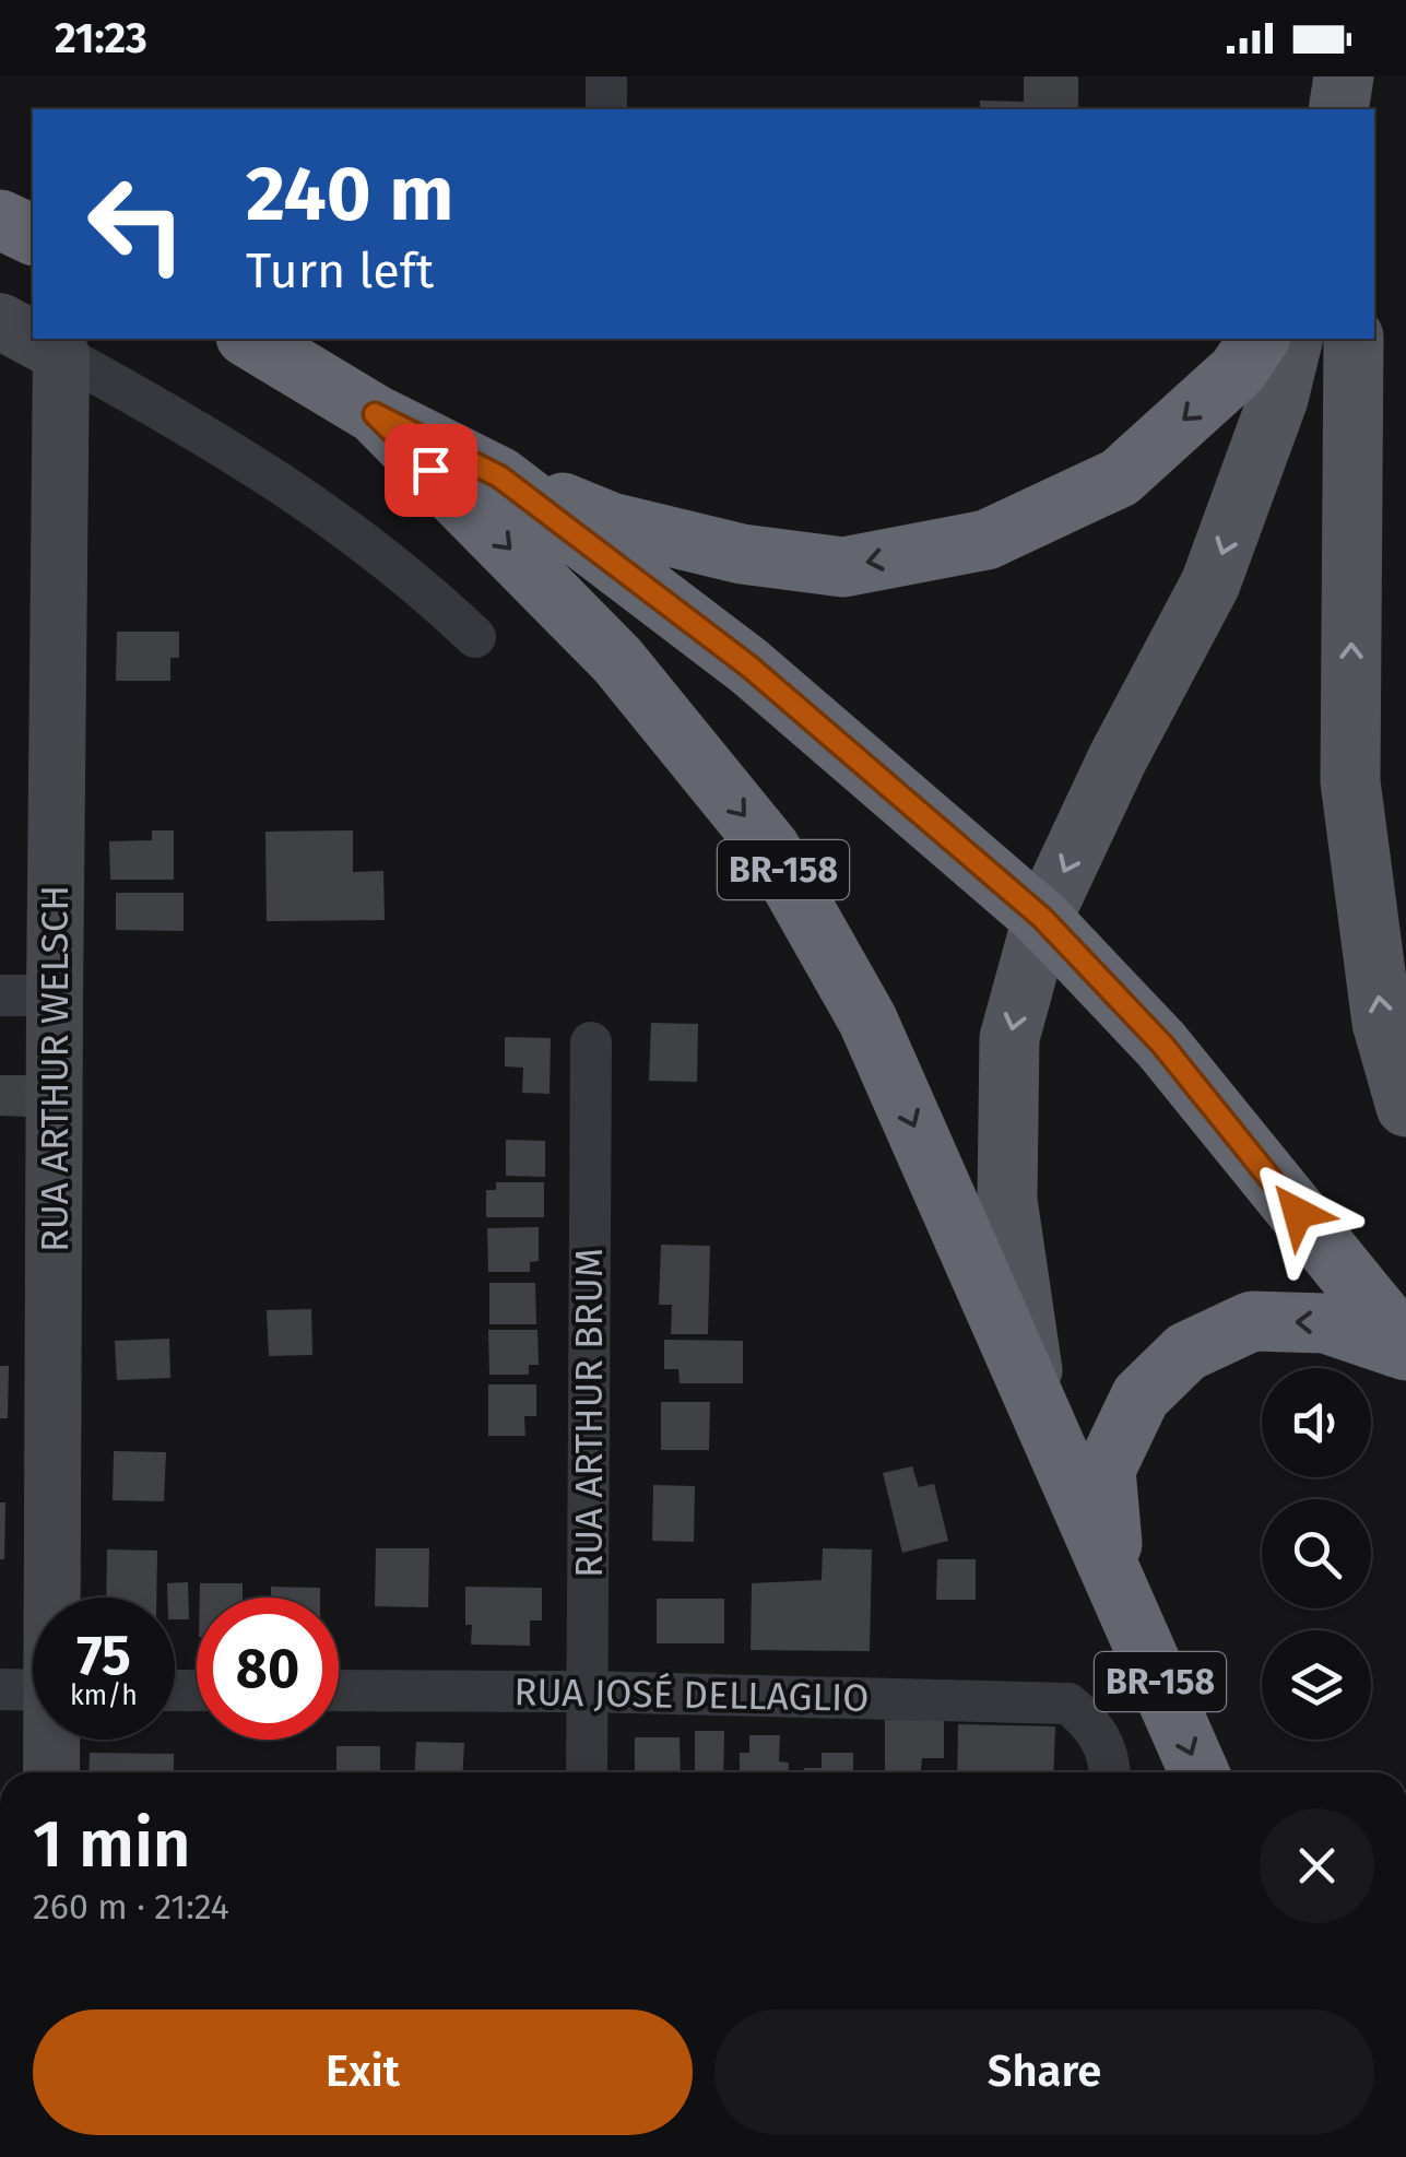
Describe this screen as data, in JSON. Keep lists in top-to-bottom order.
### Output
{
  "streets": {
    "highway": ["BR-158"],
    "street": ["RUA ARTHUR WELSCH", "RUA ARTHUR BRUM", "RUA JOSÉ DELLAGLIO"]
  },
  "crossings": [
    ["RUA ARTHUR BRUM", "RUA JOSÉ DELLAGLIO"]
  ],
  "page": {
    "status": "21:23",
    "turn": ["240 m", "Turn left"],
    "speed": "75 km/h",
    "limit": "80",
    "heading": ["1 min", "260 m · 21:24"],
    "buttons": ["Exit", "Share"]
  }
}
